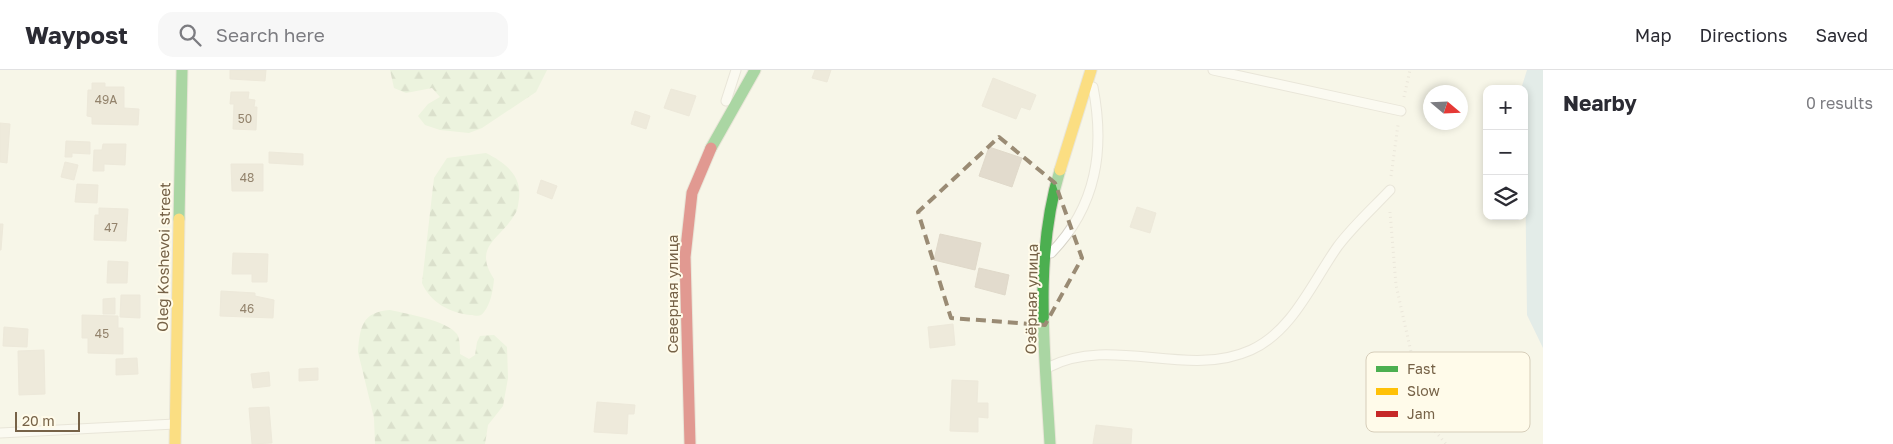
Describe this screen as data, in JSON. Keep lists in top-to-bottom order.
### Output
{
  "streets": {
    "street": ["Oleg Koshevoi street", "Северная улица", "Озёрная улица"]
  },
  "house_numbers": [
    "49А",
    "50",
    "48",
    "47",
    "46",
    "45"
  ],
  "legend": ["Fast", "Slow", "Jam"],
  "scale_bar": "20 m",
  "north": "right",
  "page": {
    "header": "Waypost",
    "search": "Search here",
    "nav": ["Map", "Directions", "Saved"],
    "heading": ["Nearby", "0 results"],
    "map_buttons": ["+", "−"],
    "scale": "20 m"
  }
}
